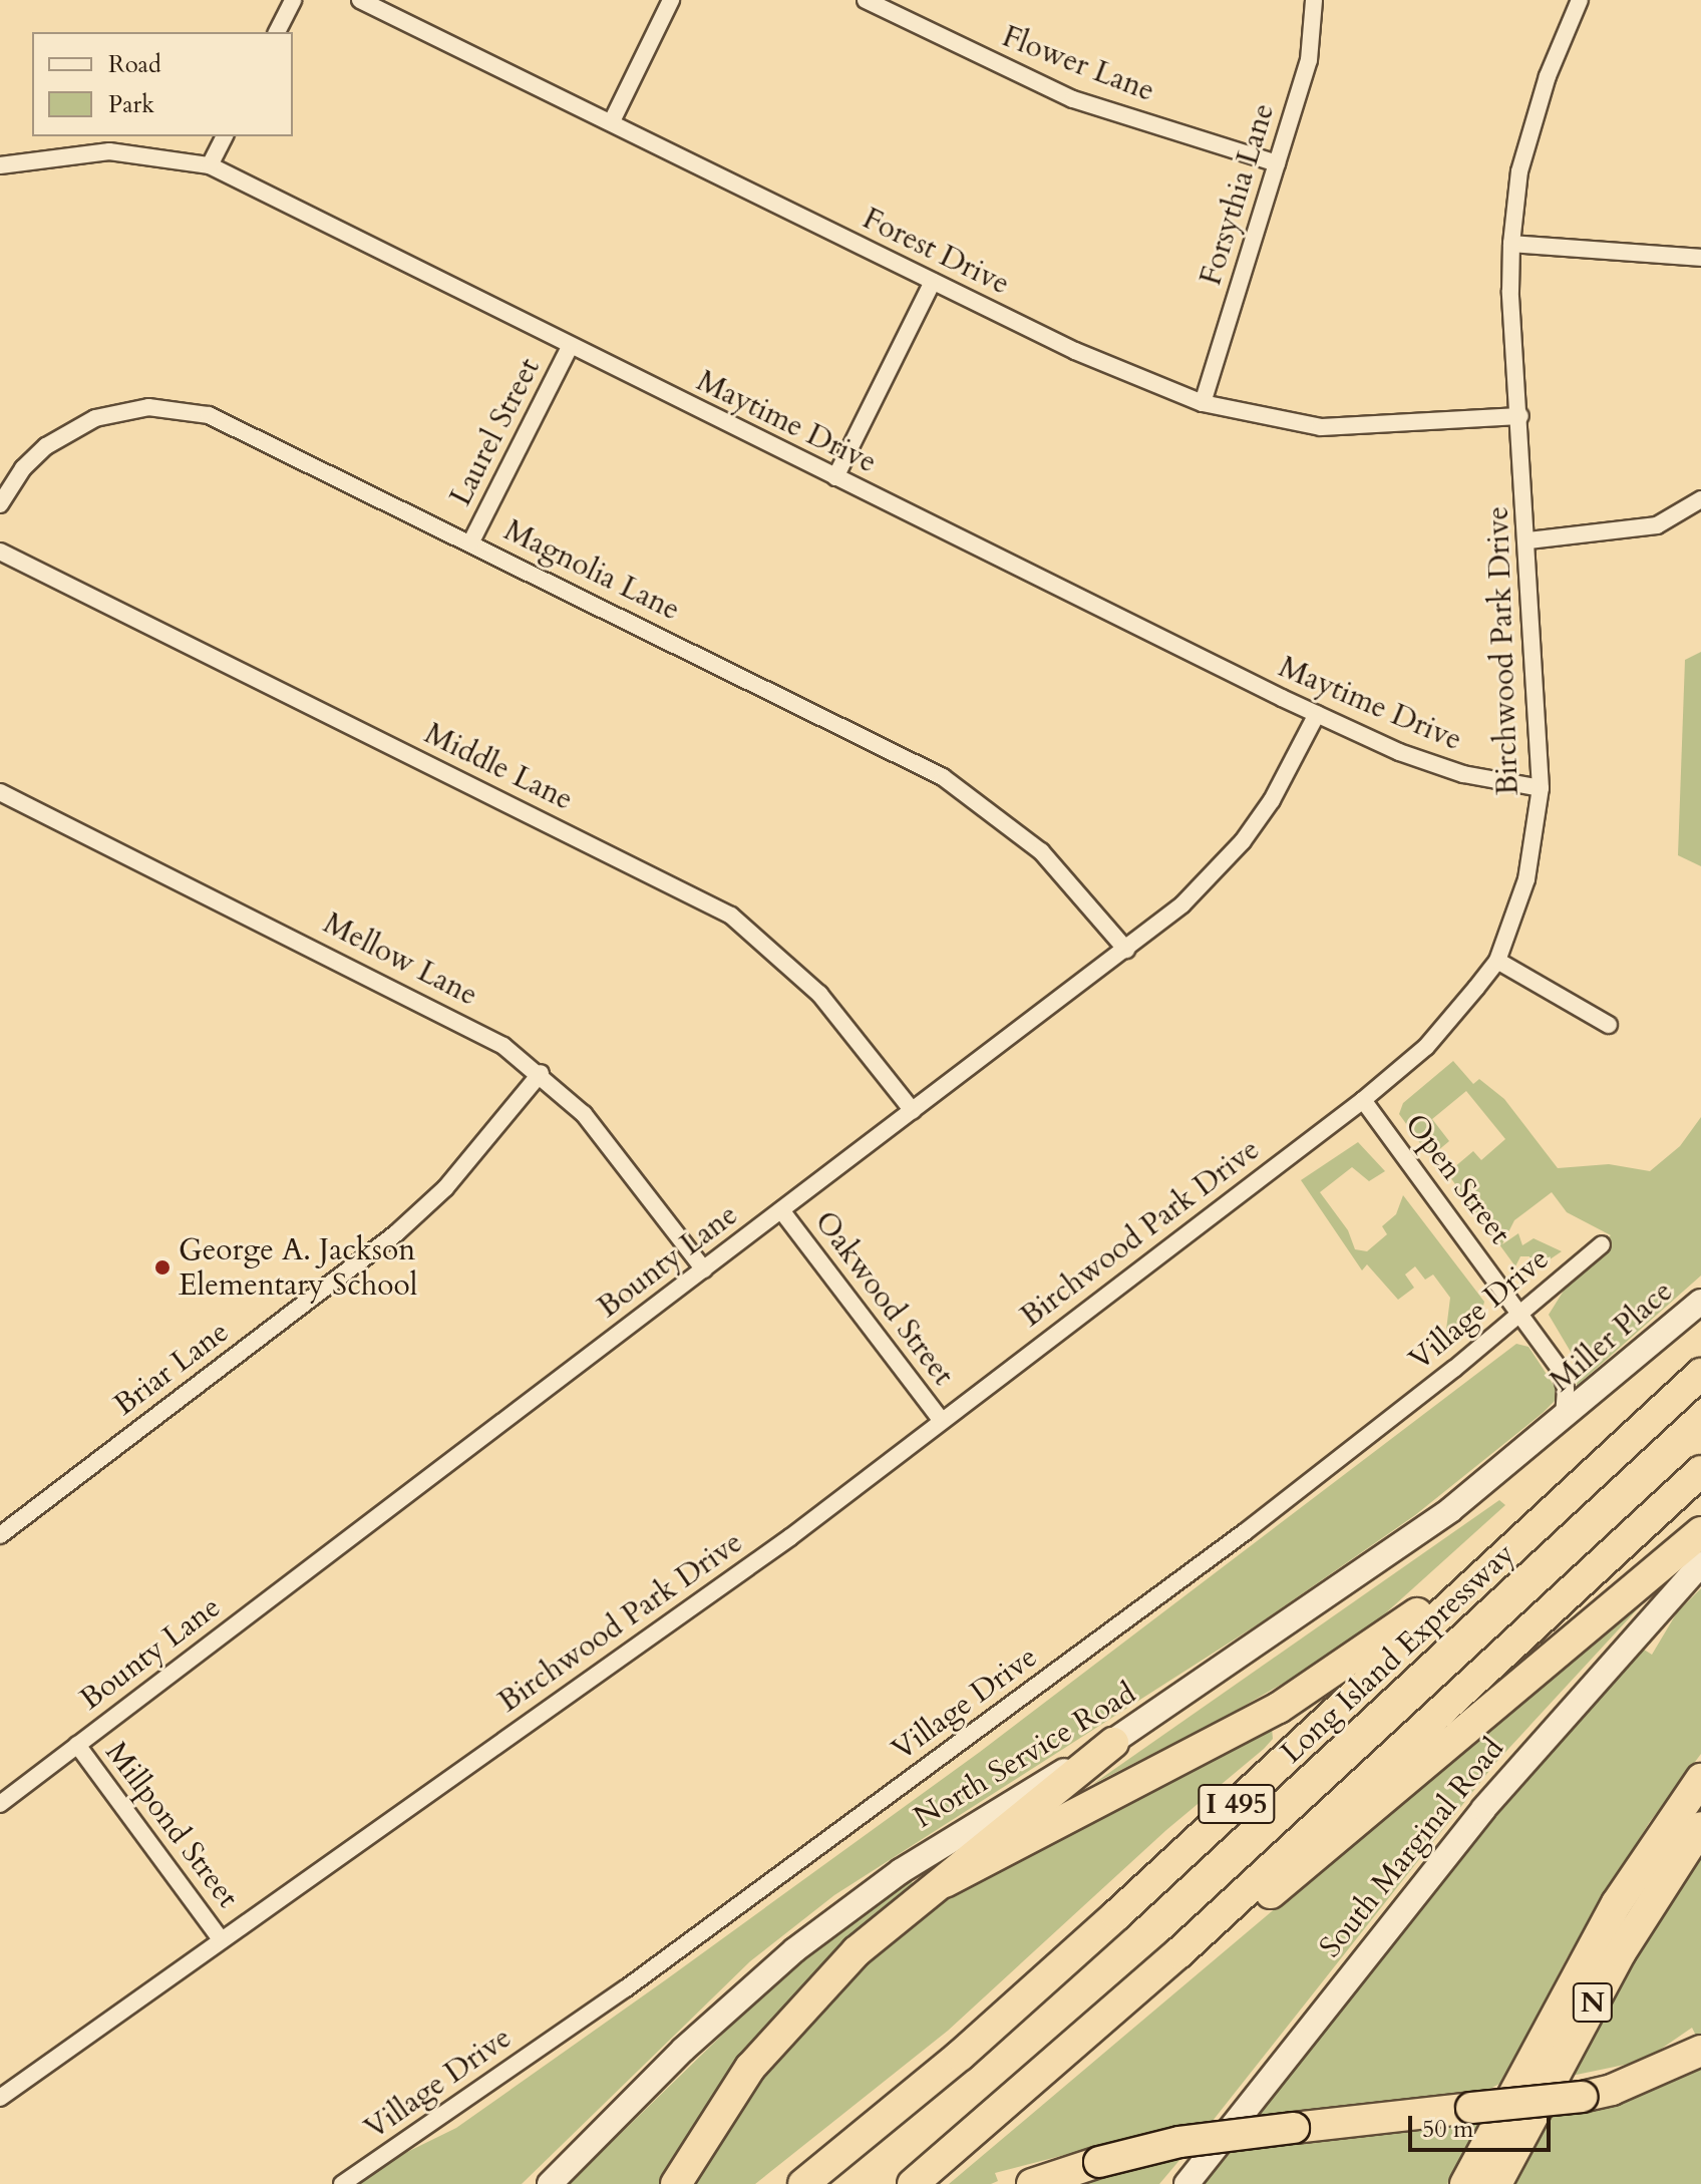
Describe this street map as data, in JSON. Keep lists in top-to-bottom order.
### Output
{
  "streets": {
    "highway": ["Long Island Expressway", "I 495", "N"],
    "main road": ["Miller Place", "North Service Road", "South Marginal Road"],
    "street": [
      "Flower Lane",
      "Forsythia Lane",
      "Forest Drive",
      "Maytime Drive",
      "Laurel Street",
      "Magnolia Lane",
      "Birchwood Park Drive",
      "Middle Lane",
      "Mellow Lane",
      "Open Street",
      "Bounty Lane",
      "Oakwood Street",
      "Village Drive",
      "Briar Lane",
      "Millpond Street"
    ]
  },
  "crossings": [
    ["Flower Lane", "Forsythia Lane"],
    ["Forsythia Lane", "Forest Drive"],
    ["Forest Drive", "Birchwood Park Drive"],
    ["Maytime Drive", "Laurel Street"],
    ["Maytime Drive", "Birchwood Park Drive"],
    ["Maytime Drive", "Bounty Lane"],
    ["Laurel Street", "Magnolia Lane"],
    ["Magnolia Lane", "Bounty Lane"],
    ["Birchwood Park Drive", "Open Street"],
    ["Birchwood Park Drive", "Oakwood Street"],
    ["Birchwood Park Drive", "Millpond Street"],
    ["Middle Lane", "Bounty Lane"],
    ["Mellow Lane", "Bounty Lane"],
    ["Mellow Lane", "Briar Lane"],
    ["Open Street", "Village Drive"],
    ["Open Street", "Miller Place"],
    ["Open Street", "North Service Road"],
    ["Bounty Lane", "Oakwood Street"],
    ["Bounty Lane", "Millpond Street"],
    ["Miller Place", "North Service Road"]
  ],
  "places": ["George A. Jackson Elementary School"],
  "legend": ["Road", "Park"],
  "scale_bar": "50 m"
}
